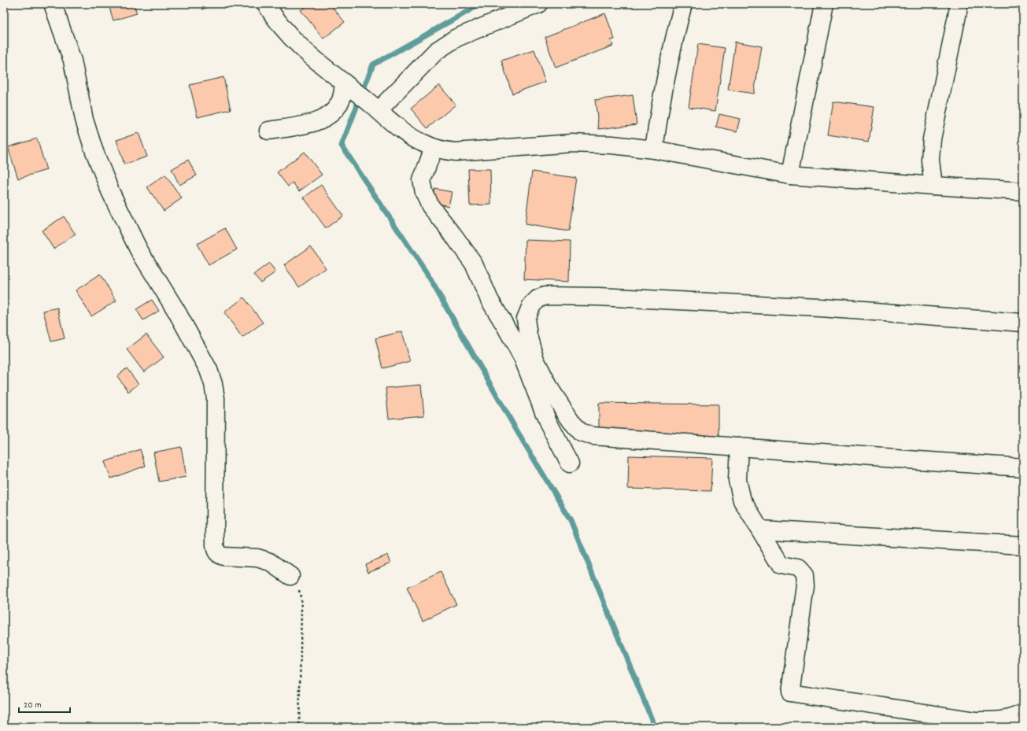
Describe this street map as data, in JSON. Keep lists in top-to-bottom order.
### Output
{
  "scale_bar": "20 m"
}
